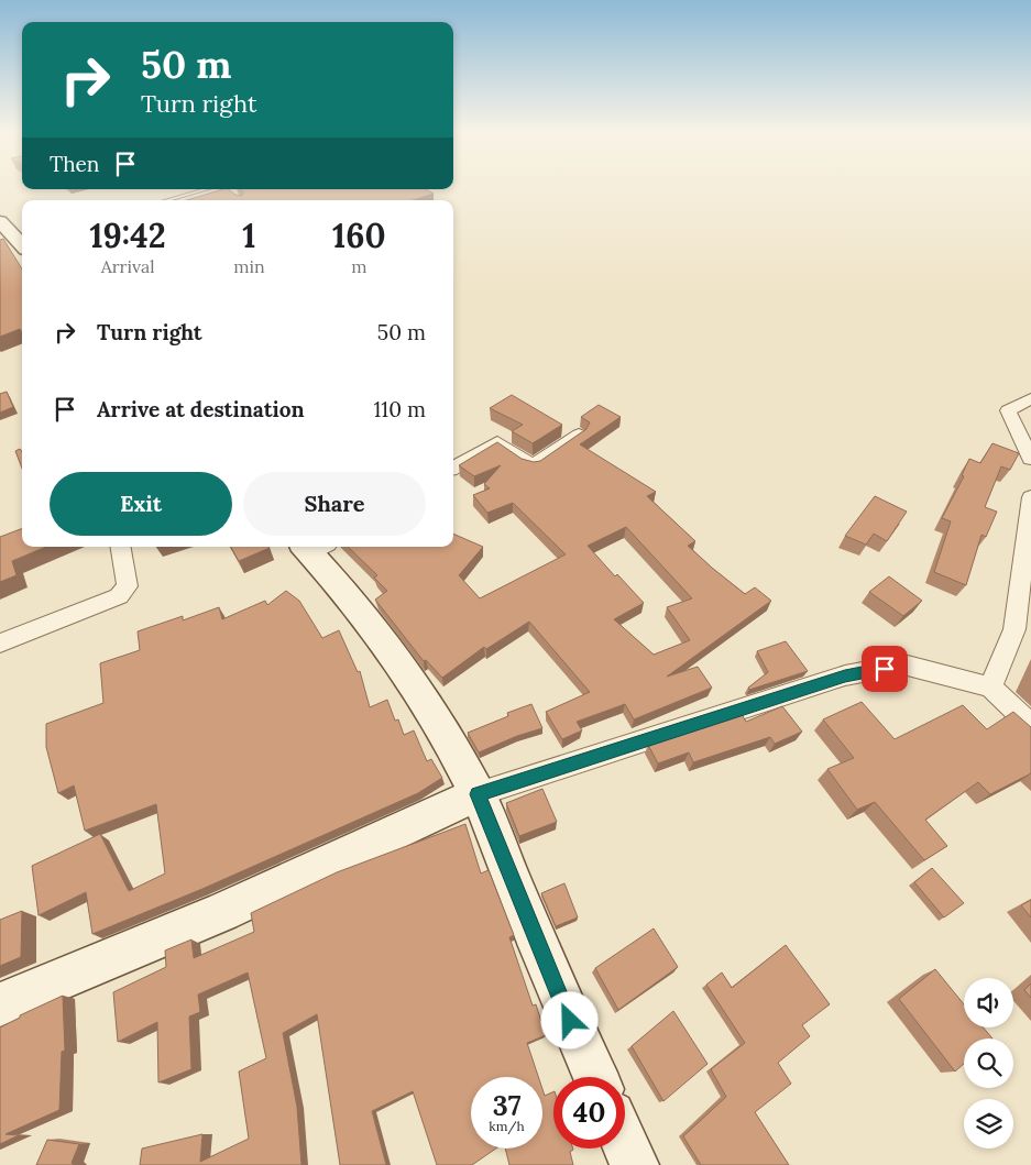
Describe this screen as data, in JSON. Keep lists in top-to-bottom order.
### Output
{
  "page": {
    "turn": ["50 m", "Turn right"],
    "then": "Then",
    "eta": [
      "19:42",
      "Arrival",
      "1",
      "min",
      "160",
      "m"
    ],
    "list": [
      {
        "name": "Turn right",
        "value": "50 m"
      },
      {
        "name": "Arrive at destination",
        "value": "110 m"
      }
    ],
    "buttons": ["Exit", "Share"],
    "speed": "37 km/h",
    "limit": "40"
  }
}
